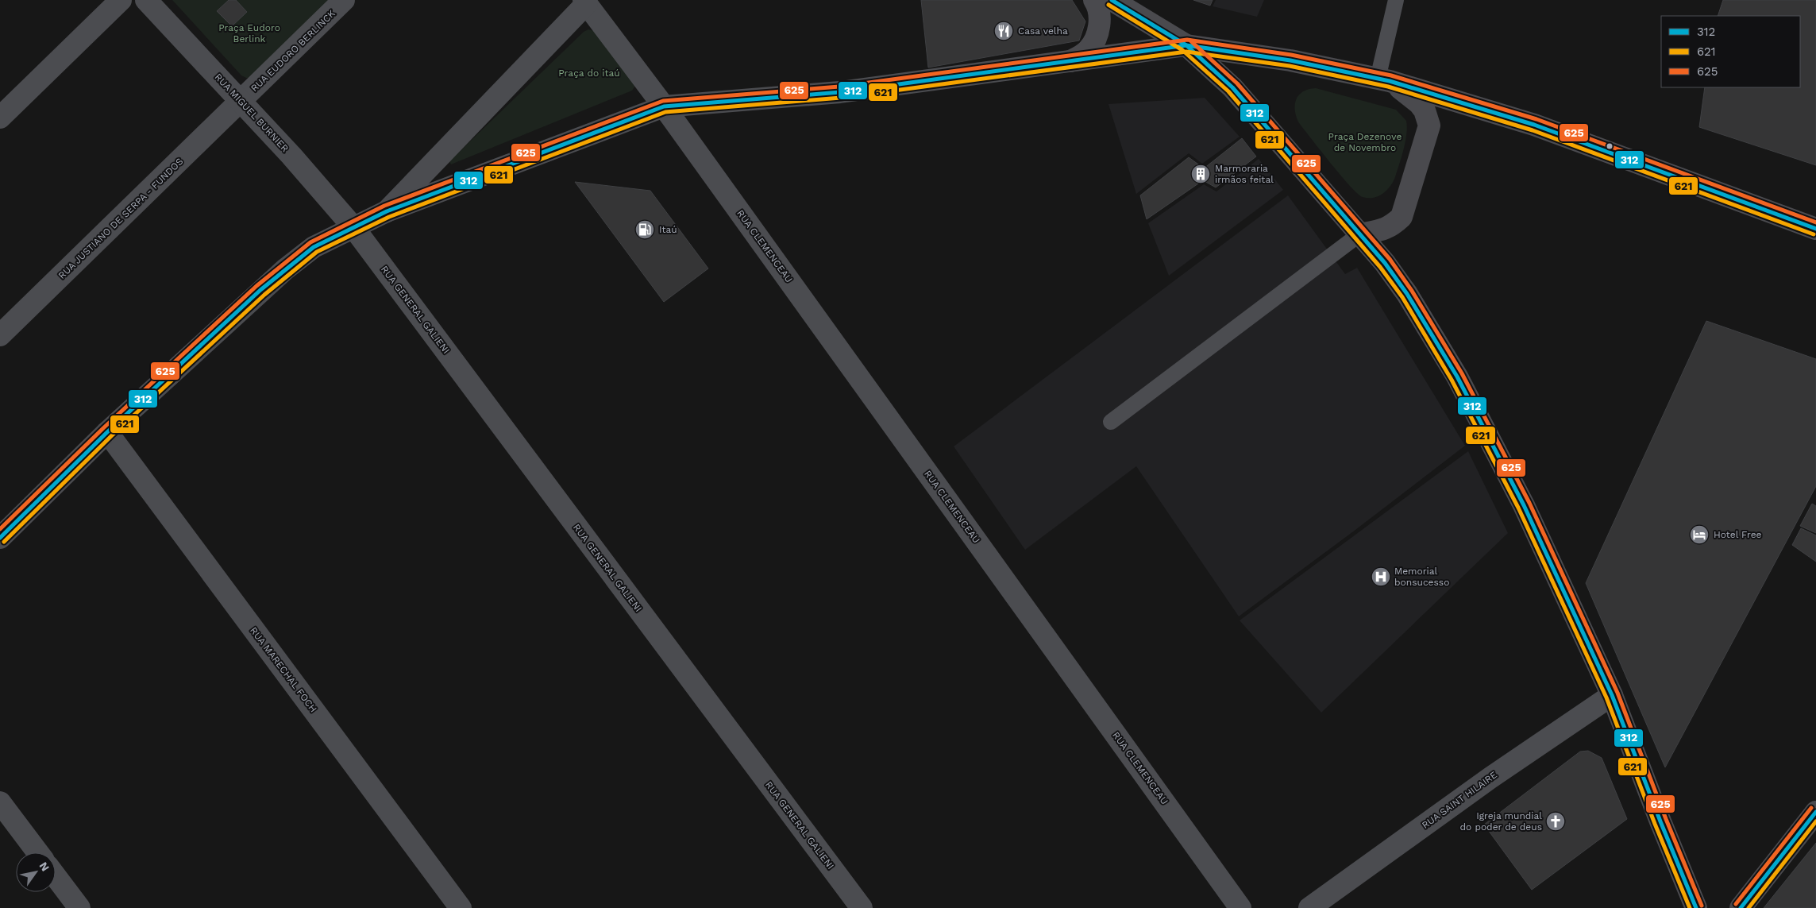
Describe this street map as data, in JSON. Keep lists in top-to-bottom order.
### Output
{
  "streets": {
    "street": [
      "RUA EUDORO BERLINCK",
      "RUA MIGUEL BURNIER",
      "RUA JUSTIANO DE SERPA - FUNDOS",
      "RUA CLEMENCEAU",
      "RUA GENERAL GALIENI",
      "RUA MARECHAL FOCH",
      "RUA SAINT HILAIRE"
    ]
  },
  "crossings": [
    ["RUA EUDORO BERLINCK", "RUA MIGUEL BURNIER"],
    ["RUA EUDORO BERLINCK", "RUA JUSTIANO DE SERPA - FUNDOS"],
    ["RUA MIGUEL BURNIER", "RUA JUSTIANO DE SERPA - FUNDOS"],
    ["RUA MIGUEL BURNIER", "RUA GENERAL GALIENI"]
  ],
  "parks": ["Praça Eudoro Berlink", "Praça do itaú", "Praça Dezenove de Novembro"],
  "places": {
    "restaurant": ["Casa velha"],
    "building": ["Marmoraria irmãos feital"],
    "fuel station": ["Itaú"],
    "hotel": ["Hotel Free"],
    "hospital": ["Memorial bonsucesso"],
    "church": ["Igreja mundial do poder de deus"]
  },
  "lines": ["transit line 312", "transit line 621", "transit line 625"],
  "legend": ["312", "621", "625"],
  "north": "top right"
}
